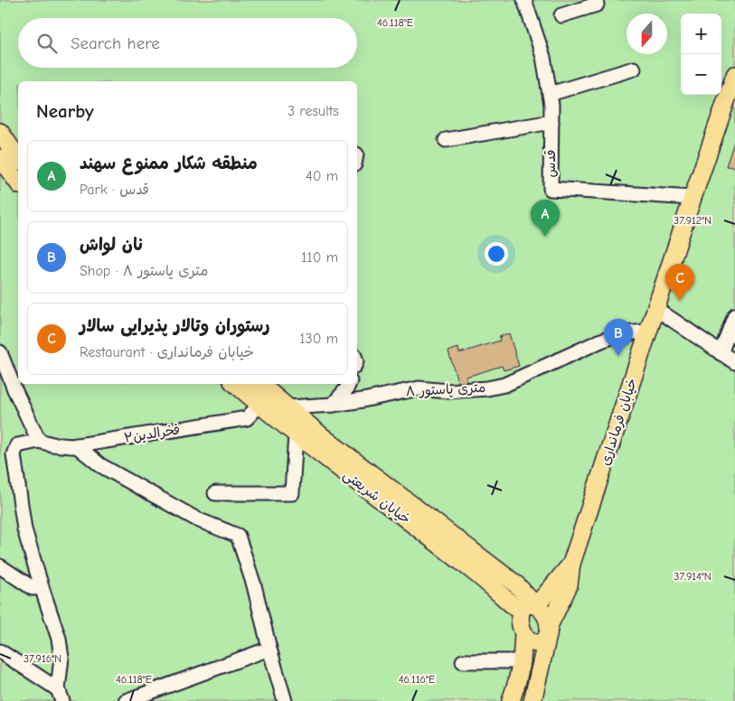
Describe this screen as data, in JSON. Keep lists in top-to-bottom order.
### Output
{
  "streets": {
    "main road": ["خیابان فرمانداری", "خیابان شریعتی"],
    "street": ["قدس", "۸ متری پاستور", "فخرالدین۲"]
  },
  "crossings": [
    ["قدس", "خیابان فرمانداری"],
    ["۸ متری پاستور", "خیابان فرمانداری"],
    ["۸ متری پاستور", "خیابان شریعتی"],
    ["خیابان فرمانداری", "خیابان شریعتی"],
    ["فخرالدین۲", "خیابان شریعتی"]
  ],
  "north": "bottom",
  "page": {
    "map_buttons": ["+", "−"],
    "search": "Search here",
    "heading": ["Nearby", "3 results"],
    "list": [
      {
        "mark": "A",
        "name": "منطقه شکار ممنوع سهند",
        "note": "Park · قدس",
        "value": "40 m"
      },
      {
        "mark": "B",
        "name": "نان لواش",
        "note": "Shop · ۸ متری پاستور",
        "value": "110 m"
      },
      {
        "mark": "C",
        "name": "رستوران وتالار پذیرایی سالار",
        "note": "Restaurant · خیابان فرمانداری",
        "value": "130 m"
      }
    ],
    "pins": ["A", "C", "B"]
  },
  "coordinates": [
    "46.118°E",
    "37.912°N",
    "37.914°N",
    "37.916°N",
    "46.116°E"
  ]
}
